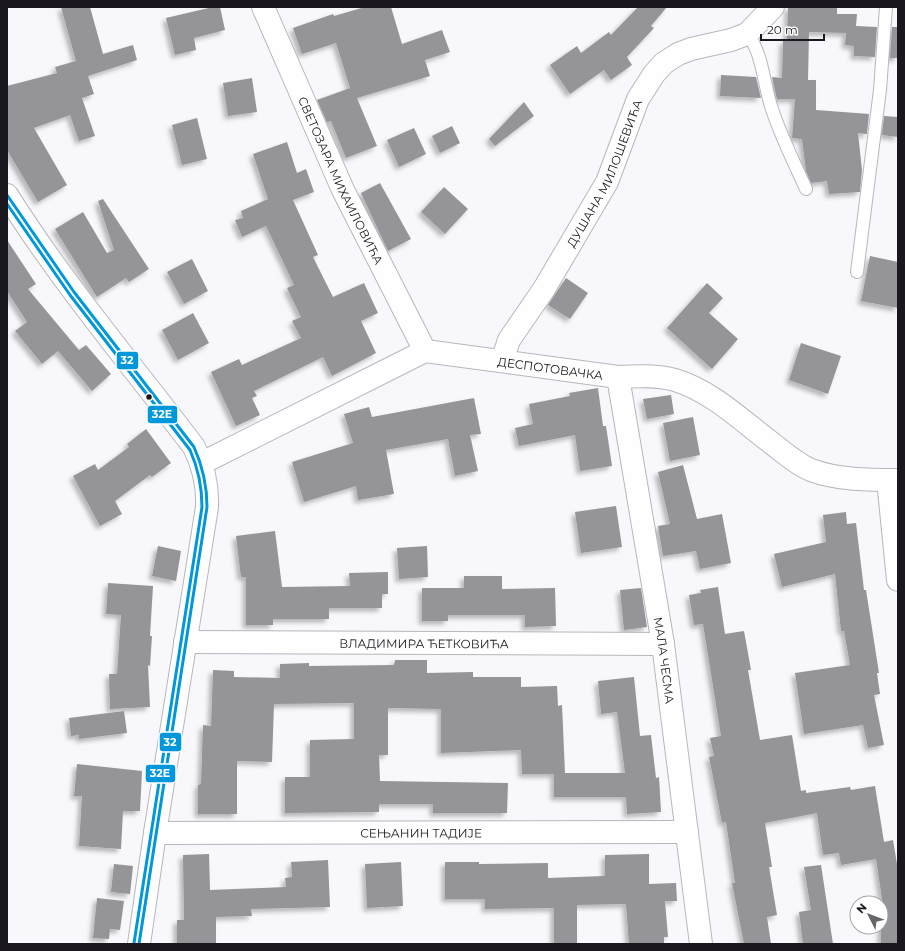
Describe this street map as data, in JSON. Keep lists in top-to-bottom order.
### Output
{
  "streets": {
    "street": [
      "ДУШАНА МИЛОШЕВИЋА",
      "СВЕТОЗАРА МИХАИЛОВИЋА",
      "ДЕСПОТОВАЧКА",
      "ВЛАДИМИРА ЋЕТКОВИЋА",
      "МАЛА ЧЕСМА",
      "СЕЊАНИН ТАДИЈЕ"
    ]
  },
  "crossings": [
    ["ДУШАНА МИЛОШЕВИЋА", "ДЕСПОТОВАЧКА"],
    ["СВЕТОЗАРА МИХАИЛОВИЋА", "ДЕСПОТОВАЧКА"],
    ["ДЕСПОТОВАЧКА", "МАЛА ЧЕСМА"],
    ["ВЛАДИМИРА ЋЕТКОВИЋА", "МАЛА ЧЕСМА"],
    ["МАЛА ЧЕСМА", "СЕЊАНИН ТАДИЈЕ"]
  ],
  "lines": ["transit line 32", "transit line 32E"],
  "scale_bar": "20 m",
  "north": "top left"
}
